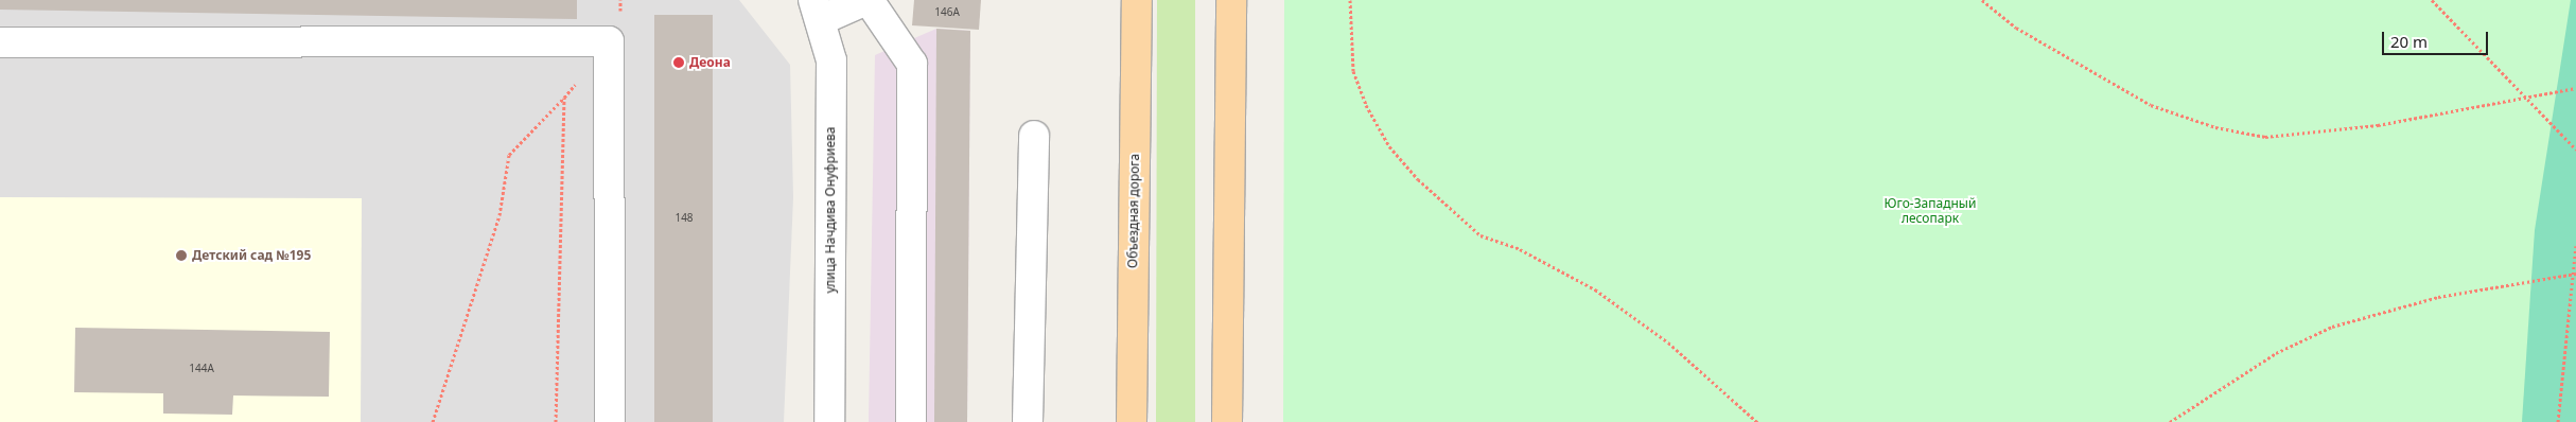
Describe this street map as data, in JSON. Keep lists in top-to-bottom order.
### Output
{
  "streets": {
    "main road": ["Объездная дорога"],
    "street": ["улица Начдива Онуфриева"]
  },
  "parks": ["Юго-Западный лесопарк"],
  "places": ["Деона", "Детский сад №195"],
  "house_numbers": ["146А", "148", "144А"],
  "scale_bar": "20 m"
}
